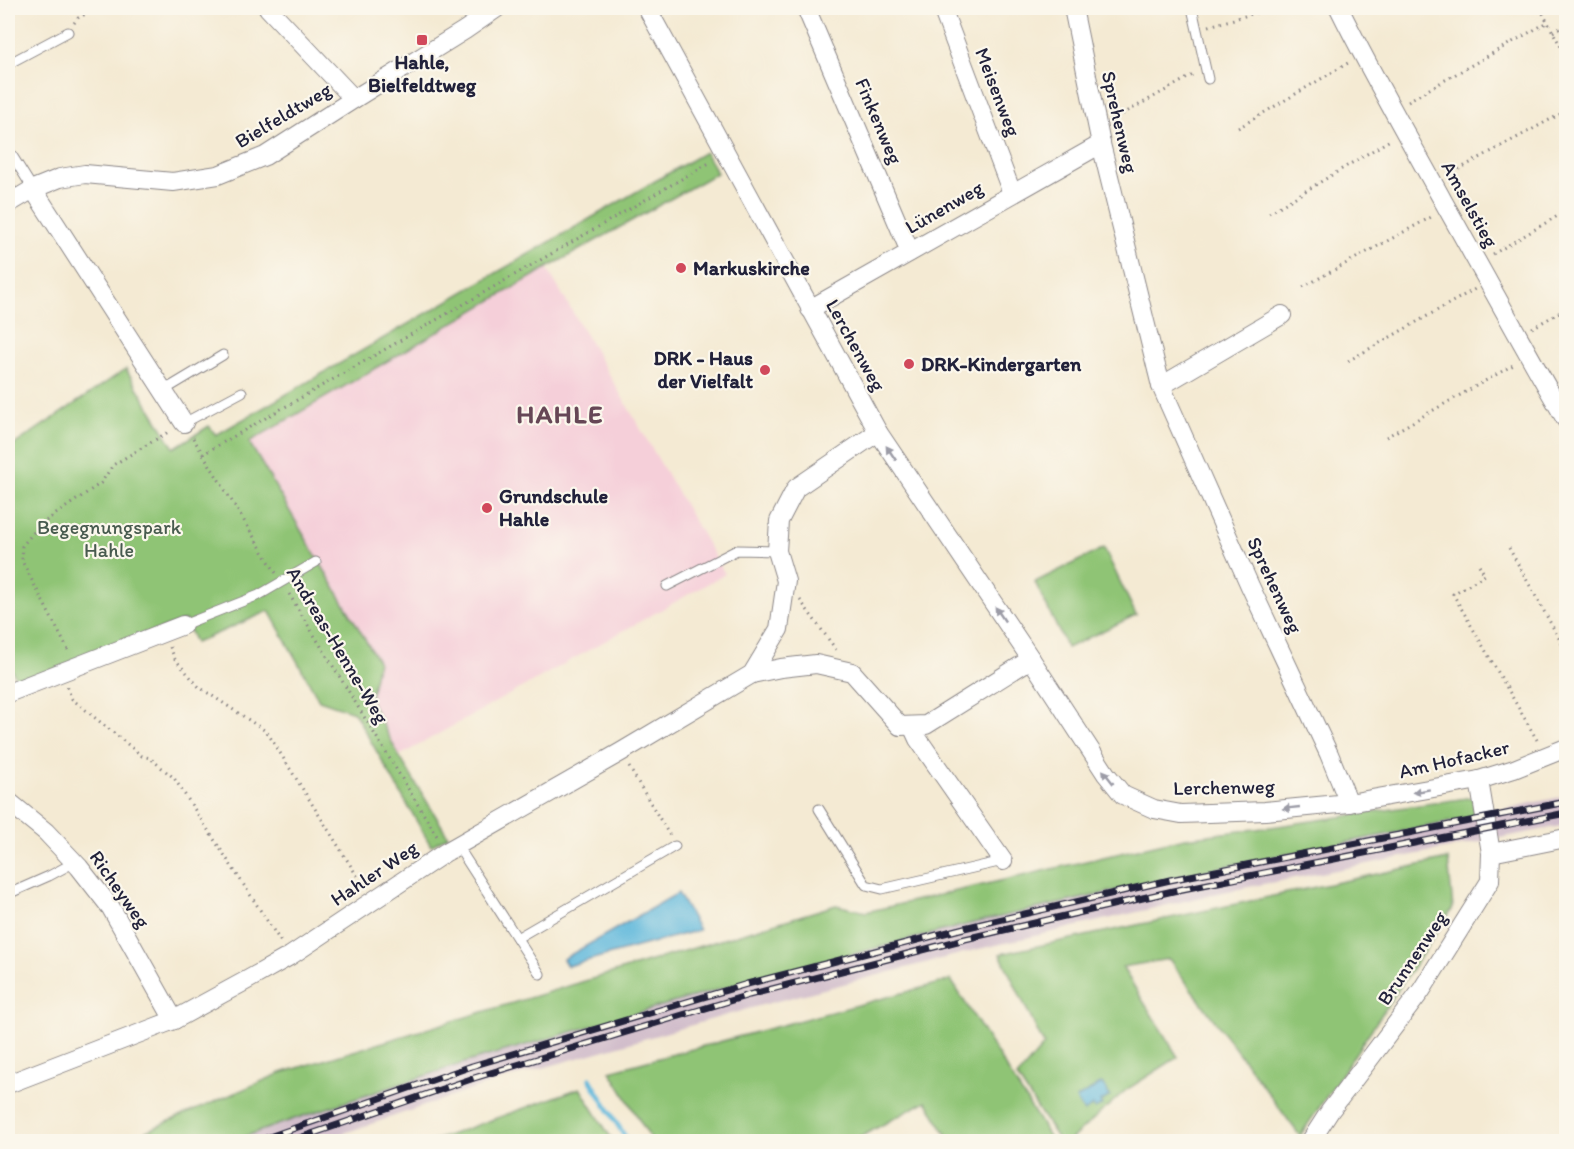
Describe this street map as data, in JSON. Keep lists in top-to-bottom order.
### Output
{
  "streets": {
    "street": [
      "Meisenweg",
      "Bielfeldtweg",
      "Finkenweg",
      "Sprehenweg",
      "Amselstieg",
      "Lünenweg",
      "Lerchenweg",
      "Am Hofacker",
      "Hahler Weg",
      "Richeyweg",
      "Brunnenweg"
    ],
    "path": ["Andreas-Henne-Weg"]
  },
  "crossings": [
    ["Meisenweg", "Lünenweg"],
    ["Finkenweg", "Lünenweg"],
    ["Sprehenweg", "Lünenweg"],
    ["Sprehenweg", "Lerchenweg"],
    ["Sprehenweg", "Am Hofacker"],
    ["Lünenweg", "Lerchenweg"],
    ["Lerchenweg", "Am Hofacker"],
    ["Lerchenweg", "Hahler Weg"],
    ["Andreas-Henne-Weg", "Hahler Weg"],
    ["Am Hofacker", "Brunnenweg"],
    ["Hahler Weg", "Richeyweg"]
  ],
  "one_way": ["Am Hofacker"],
  "districts": ["HAHLE"],
  "parks": ["Begegnungspark Hahle"],
  "places": {
    "transit": ["Hahle, Bielfeldtweg"],
    "other": [
      "Markuskirche",
      "DRK-Kindergarten",
      "DRK - Haus der Vielfalt",
      "Grundschule Hahle"
    ]
  }
}
